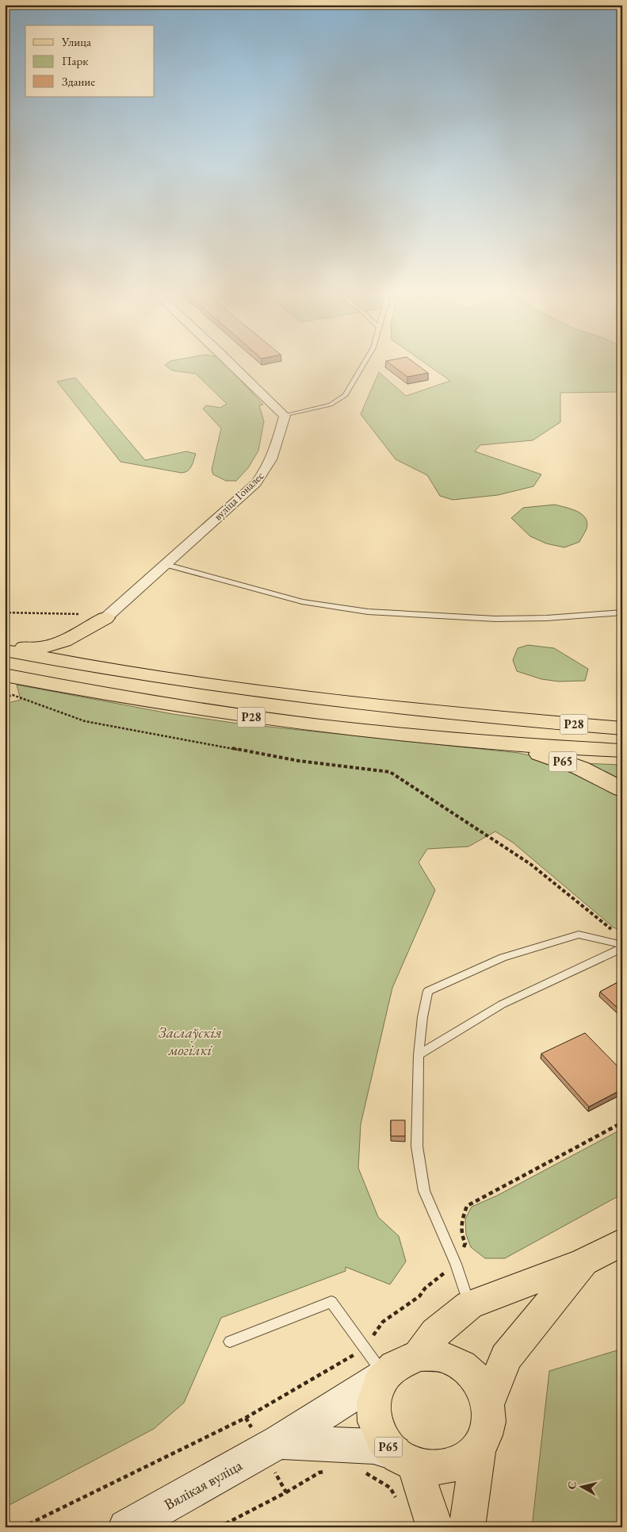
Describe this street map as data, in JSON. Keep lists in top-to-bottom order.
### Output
{
  "streets": {
    "main road": ["Р28", "Р65", "Вялікая вуліца"],
    "street": ["вуліца Гоналес"]
  },
  "crossings": [
    ["Р28", "Р65"],
    ["Р65", "Вялікая вуліца"]
  ],
  "parks": ["Заслаўскія могілкі"],
  "legend": ["Улица", "Парк", "Здание"],
  "north": "left"
}
